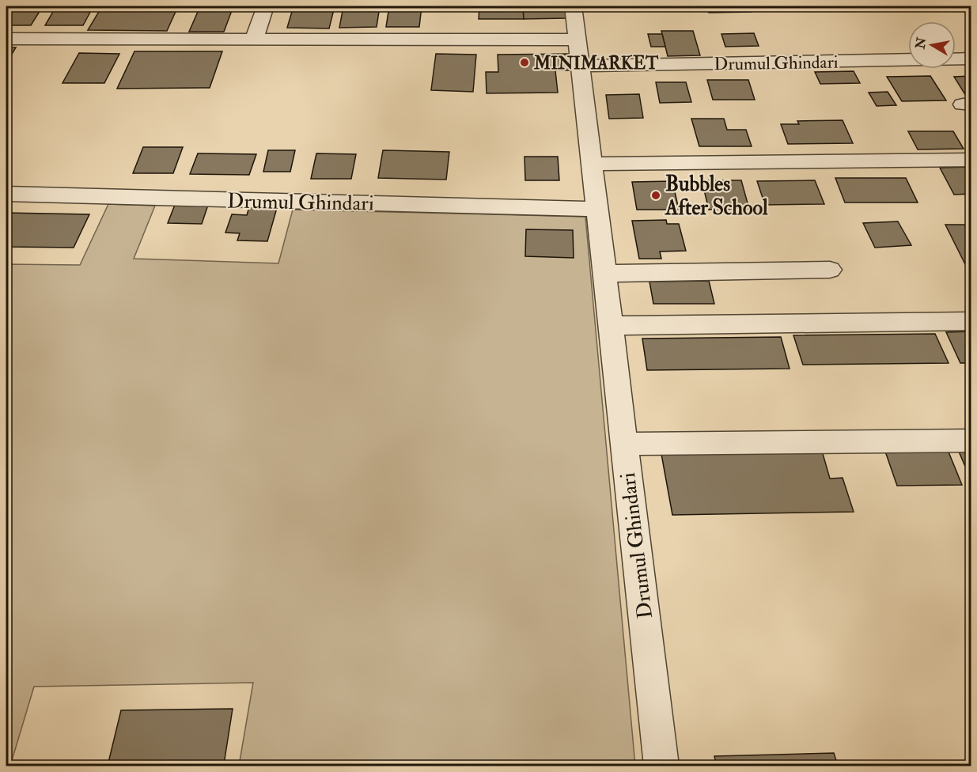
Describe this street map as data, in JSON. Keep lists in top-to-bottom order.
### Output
{
  "streets": {
    "street": ["Drumul Ghindari"]
  },
  "places": ["MINIMARKET", "Bubbles After School"],
  "north": "left"
}
